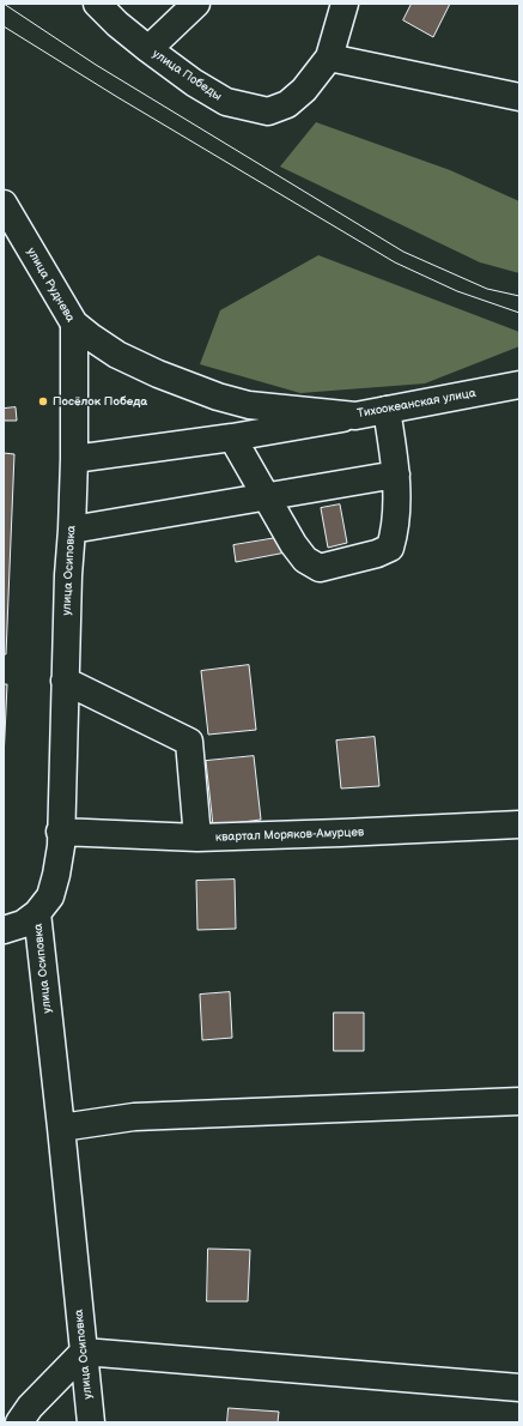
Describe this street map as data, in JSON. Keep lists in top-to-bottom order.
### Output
{
  "streets": {
    "street": [
      "улица Победы",
      "улица Руднева",
      "Тихоокеанская улица",
      "улица Осиповка",
      "квартал Моряков-Амурцев"
    ]
  },
  "crossings": [
    ["улица Руднева", "Тихоокеанская улица"],
    ["улица Руднева", "улица Осиповка"],
    ["улица Осиповка", "квартал Моряков-Амурцев"]
  ],
  "places": ["Посёлок Победа"]
}
